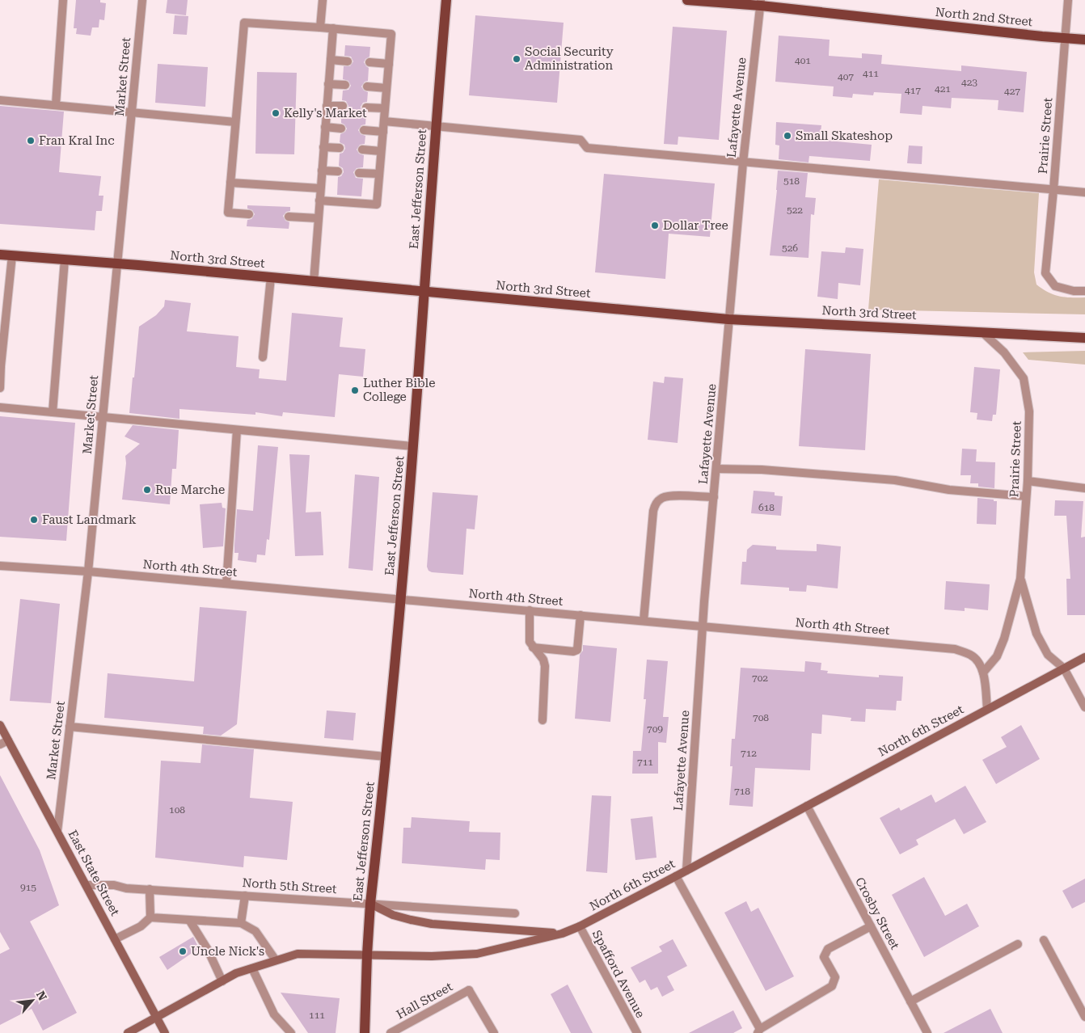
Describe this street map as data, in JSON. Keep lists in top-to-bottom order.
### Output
{
  "streets": {
    "main road": [
      "North 2nd Street",
      "East Jefferson Street",
      "North 3rd Street",
      "North 6th Street",
      "East State Street"
    ],
    "street": [
      "Market Street",
      "Lafayette Avenue",
      "Prairie Street",
      "North 4th Street",
      "North 5th Street",
      "Crosby Street",
      "Spafford Avenue",
      "Hall Street"
    ]
  },
  "crossings": [
    ["North 2nd Street", "Lafayette Avenue"],
    ["North 2nd Street", "Prairie Street"],
    ["Market Street", "North 3rd Street"],
    ["Market Street", "North 4th Street"],
    ["Market Street", "East State Street"],
    ["Lafayette Avenue", "North 3rd Street"],
    ["Lafayette Avenue", "North 4th Street"],
    ["Lafayette Avenue", "North 6th Street"],
    ["Prairie Street", "North 3rd Street"],
    ["Prairie Street", "North 4th Street"],
    ["Prairie Street", "North 6th Street"],
    ["East Jefferson Street", "North 3rd Street"],
    ["East Jefferson Street", "North 4th Street"],
    ["East Jefferson Street", "North 6th Street"],
    ["East Jefferson Street", "North 5th Street"],
    ["North 4th Street", "North 6th Street"],
    ["North 6th Street", "East State Street"],
    ["North 6th Street", "Crosby Street"],
    ["North 6th Street", "Spafford Avenue"],
    ["East State Street", "North 5th Street"]
  ],
  "places": [
    "Social Security Administration",
    "Kelly's Market",
    "Small Skateshop",
    "Fran Kral Inc",
    "Dollar Tree",
    "Luther Bible College",
    "Rue Marche",
    "Faust Landmark",
    "Uncle Nick's"
  ],
  "house_numbers": [
    "401",
    "411",
    "407",
    "423",
    "421",
    "417",
    "427",
    "518",
    "522",
    "526",
    "618",
    "702",
    "708",
    "709",
    "712",
    "711",
    "718",
    "108",
    "915",
    "111"
  ],
  "north": "top right"
}
